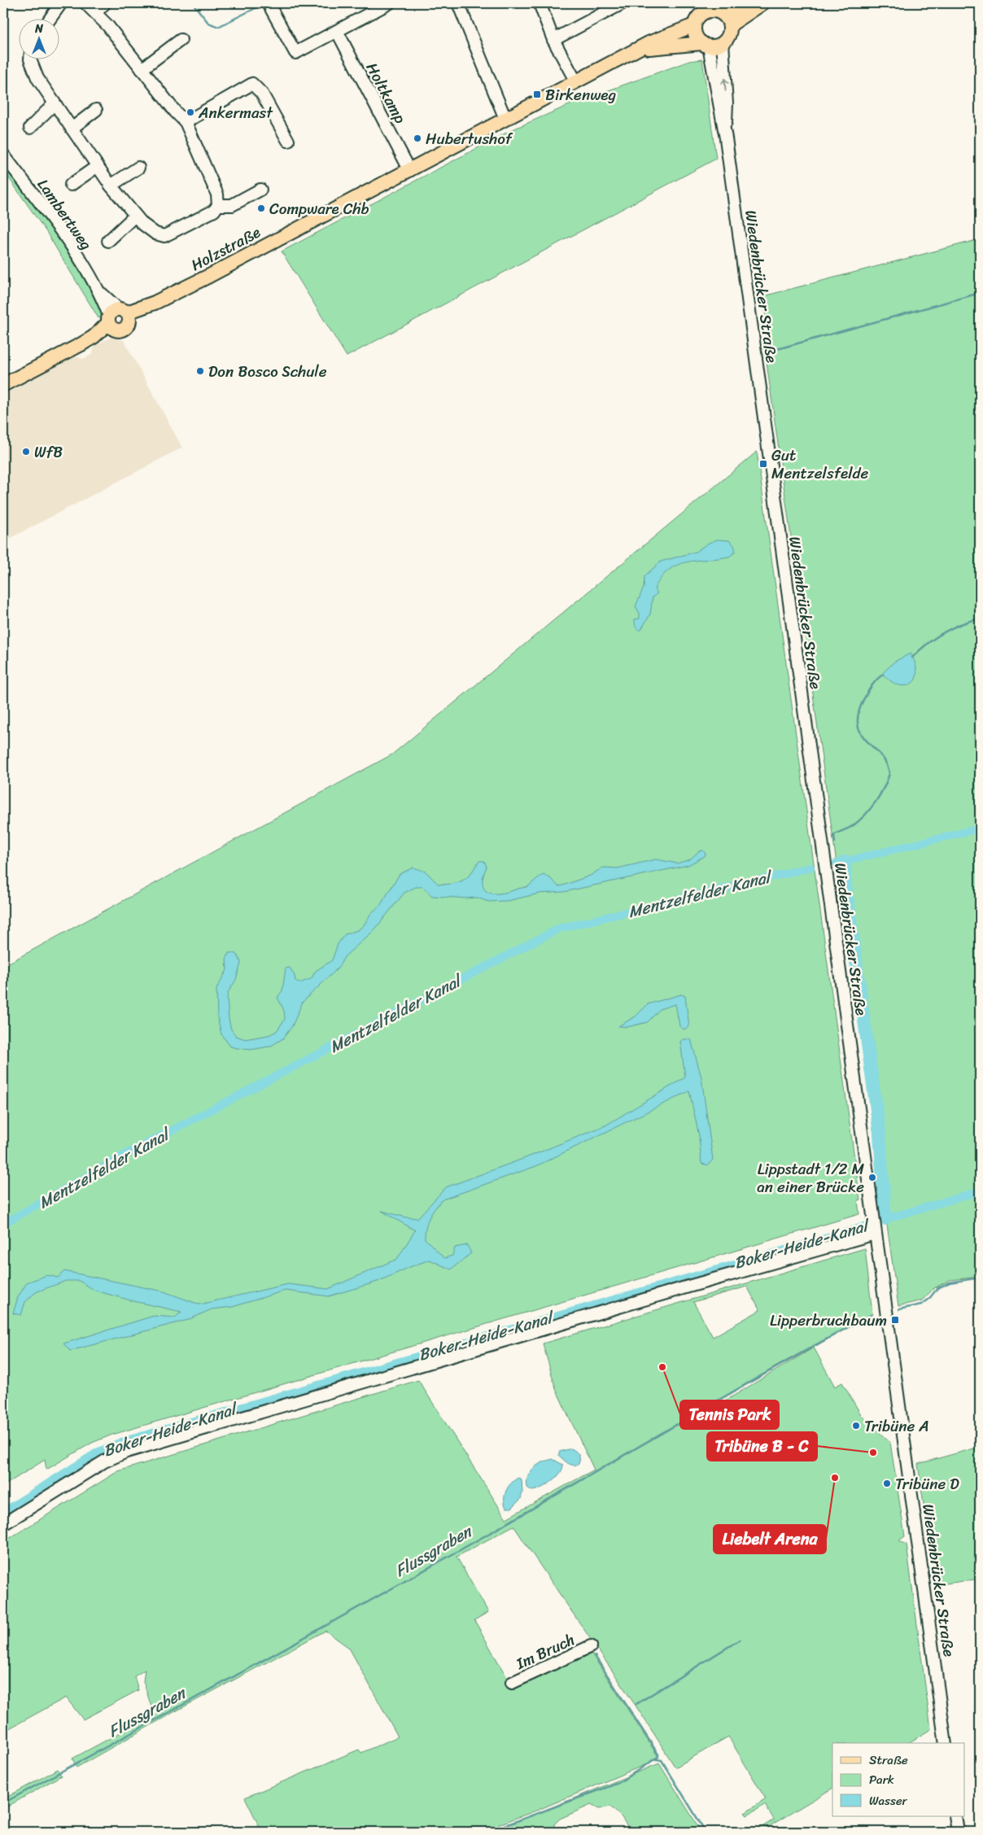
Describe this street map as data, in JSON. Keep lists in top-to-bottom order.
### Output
{
  "streets": {
    "main road": ["Holzstraße", "Wiedenbrücker Straße"],
    "street": ["Holtkamp", "Lambertweg", "Im Bruch"]
  },
  "crossings": [
    ["Holtkamp", "Holzstraße"],
    ["Lambertweg", "Holzstraße"],
    ["Holzstraße", "Wiedenbrücker Straße"]
  ],
  "water": ["Mentzelfelder Kanal", "Boker-Heide-Kanal", "Flussgraben"],
  "places": {
    "transit": ["Birkenweg", "Gut Mentzelsfelde", "Lipperbruchbaum"],
    "other": [
      "Ankermast",
      "Hubertushof",
      "Compware Chb",
      "Don Bosco Schule",
      "WfB",
      "Lippstadt 1/2 M an einer Brücke",
      "Tennis Park",
      "Tribüne A",
      "Tribüne B - C",
      "Liebelt Arena",
      "Tribüne D"
    ]
  },
  "legend": ["Straße", "Park", "Wasser"],
  "north": "top"
}
